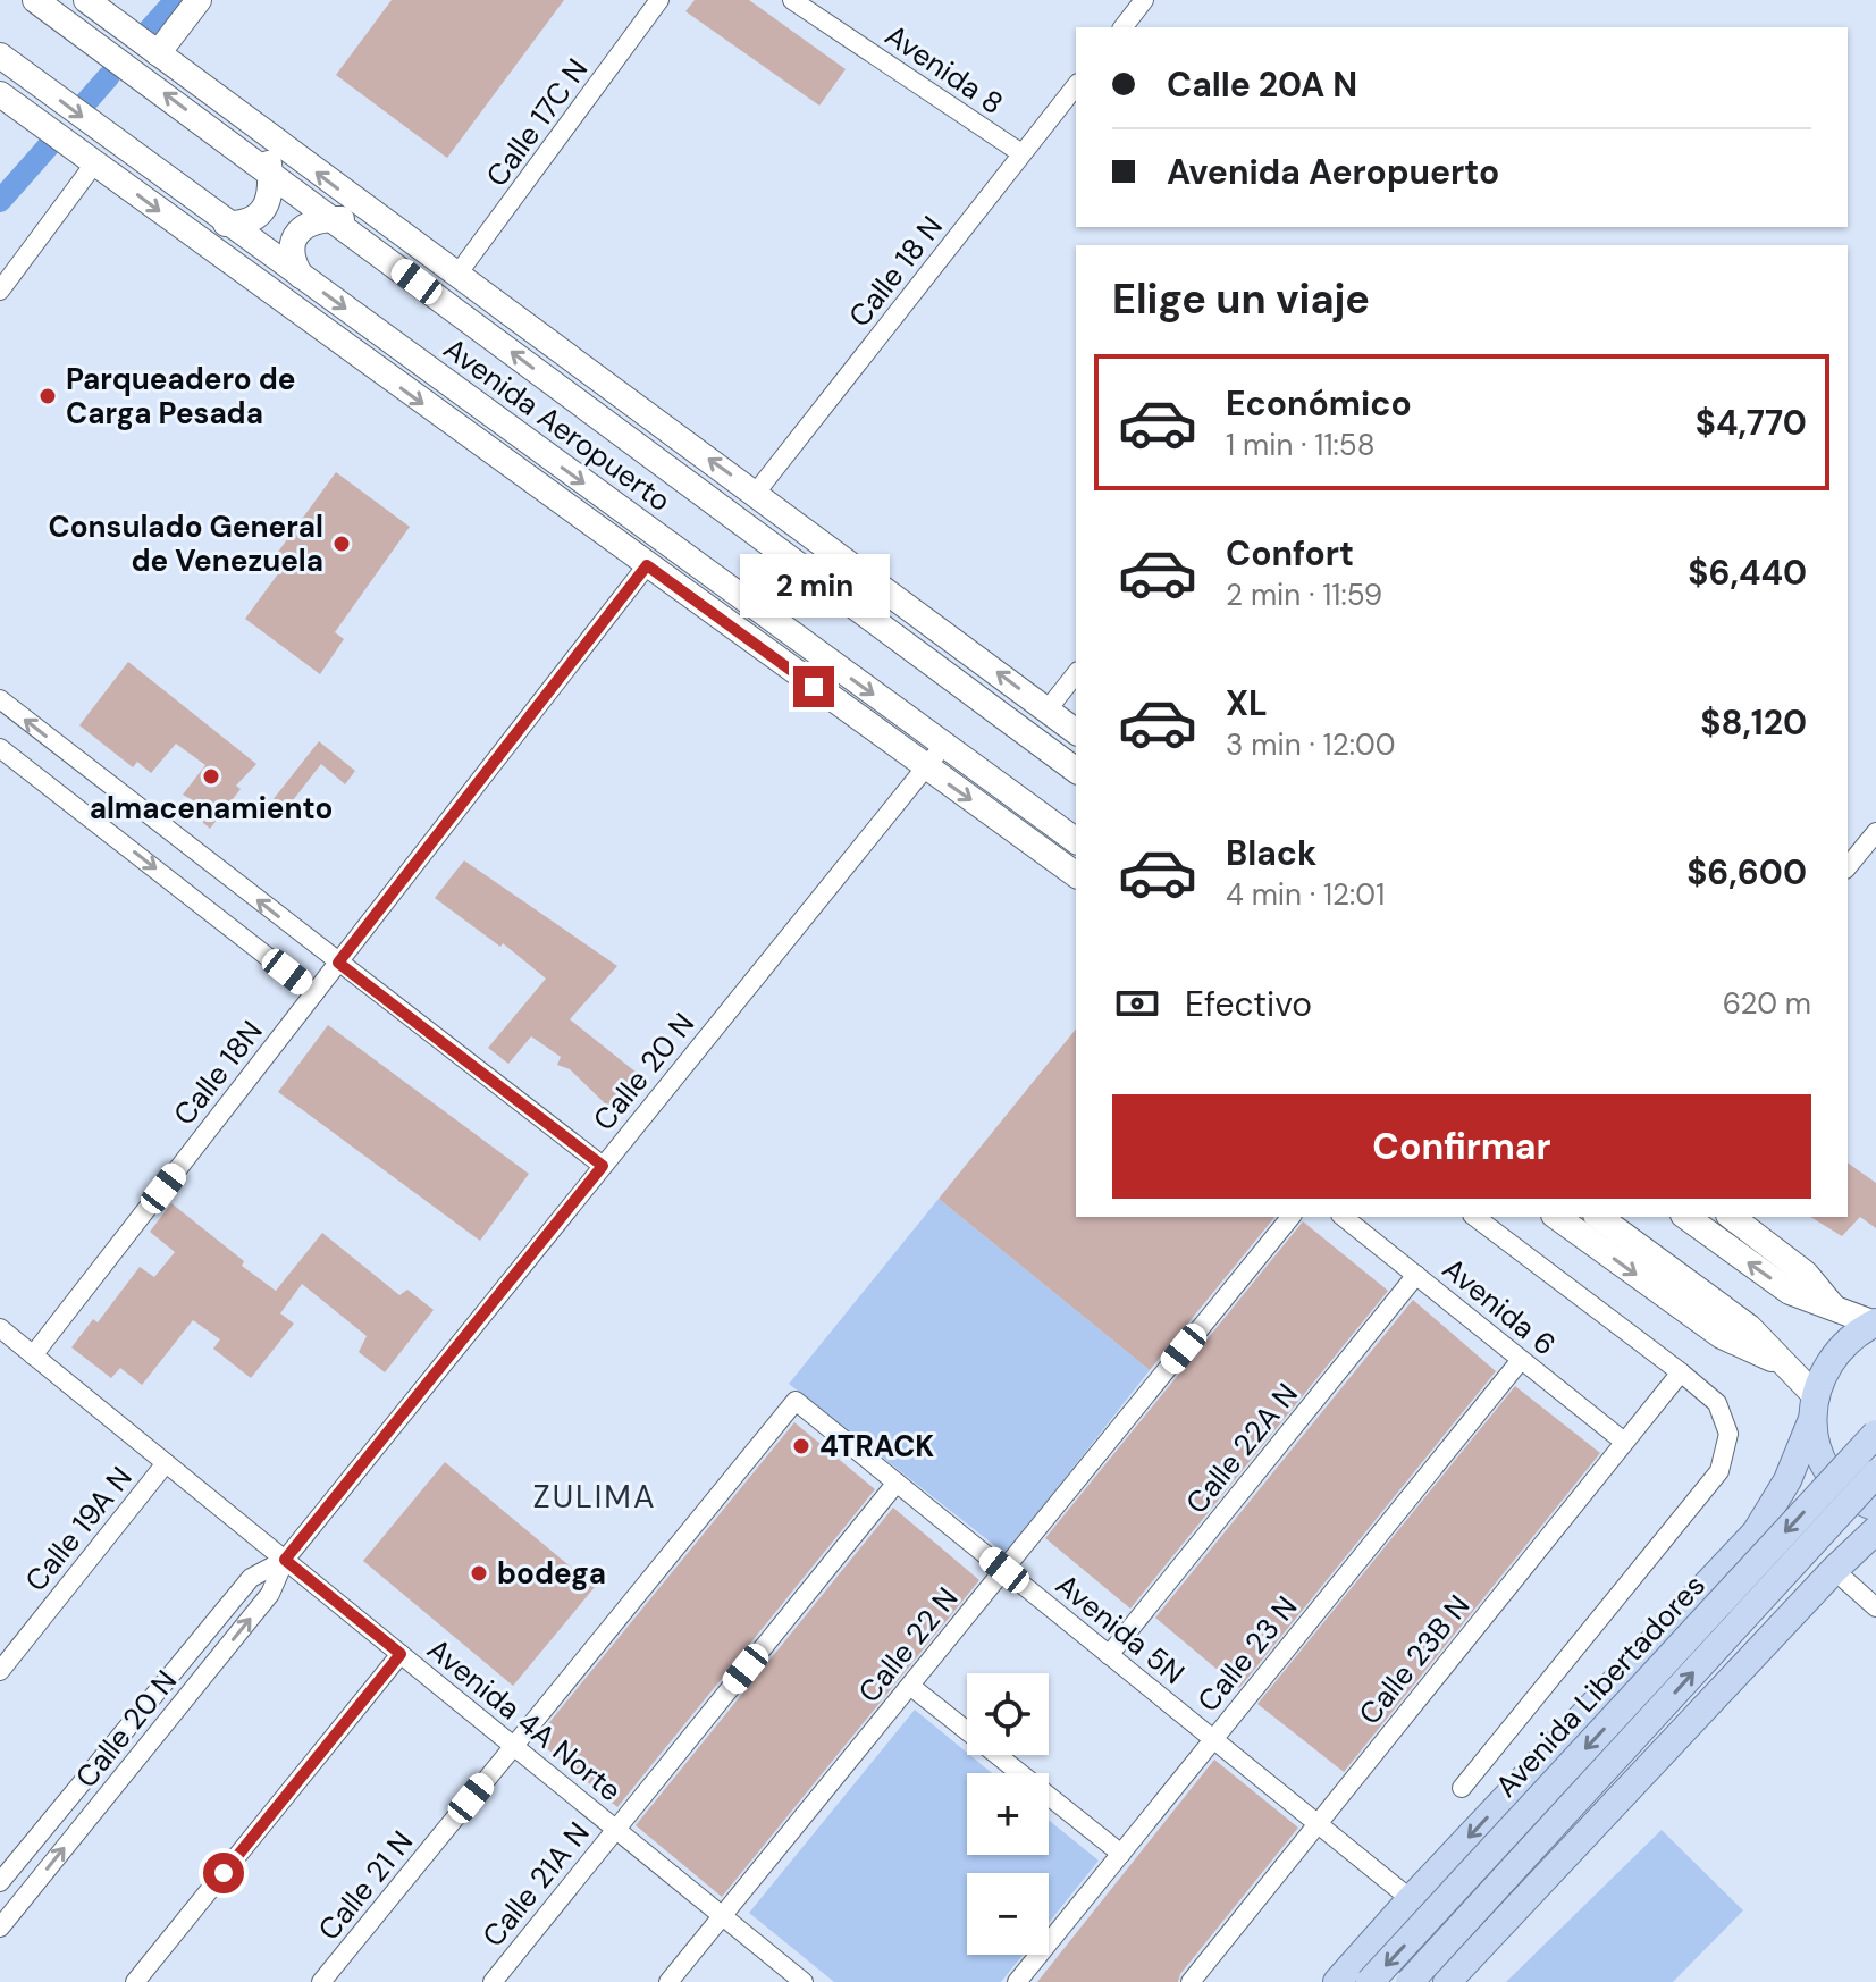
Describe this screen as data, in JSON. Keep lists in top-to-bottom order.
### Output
{
  "streets": {
    "main road": ["Avenida Aeropuerto", "Avenida Libertadores"],
    "street": [
      "Avenida 8",
      "Calle 17C N",
      "Calle 18 N",
      "Calle 20 N",
      "Calle 18N",
      "Avenida 6",
      "Calle 22A N",
      "Calle 19A N",
      "Avenida 5N",
      "Calle 22 N",
      "Calle 23 N",
      "Calle 23B N",
      "Avenida 4A Norte",
      "Calle 21A N",
      "Calle 21 N"
    ]
  },
  "crossings": [
    ["Avenida 8", "Calle 18 N"],
    ["Calle 17C N", "Avenida Aeropuerto"],
    ["Calle 18 N", "Avenida Aeropuerto"],
    ["Avenida Aeropuerto", "Calle 20 N"],
    ["Avenida Aeropuerto", "Calle 18N"],
    ["Calle 20 N", "Avenida 4A Norte"],
    ["Calle 18N", "Avenida 4A Norte"],
    ["Avenida 6", "Calle 22A N"],
    ["Avenida 6", "Calle 23 N"],
    ["Avenida 6", "Calle 23B N"],
    ["Calle 22A N", "Avenida 5N"],
    ["Calle 19A N", "Avenida 4A Norte"],
    ["Avenida 5N", "Calle 22 N"],
    ["Avenida 5N", "Calle 23 N"],
    ["Avenida 5N", "Calle 23B N"],
    ["Avenida 5N", "Calle 21A N"],
    ["Avenida 5N", "Calle 21 N"],
    ["Calle 22 N", "Avenida 4A Norte"],
    ["Avenida 4A Norte", "Calle 21A N"],
    ["Avenida 4A Norte", "Calle 21 N"]
  ],
  "districts": ["ZULIMA"],
  "places": [
    "Parqueadero de Carga Pesada",
    "Consulado General de Venezuela",
    "almacenamiento",
    "4TRACK",
    "bodega"
  ],
  "page": {
    "banner": ["Calle 20A N", "Avenida Aeropuerto"],
    "heading": "Elige un viaje",
    "list": [
      {
        "name": "Económico",
        "note": "1 min · 11:58",
        "value": "$4,770"
      },
      {
        "name": "Confort",
        "note": "2 min · 11:59",
        "value": "$6,440"
      },
      {
        "name": "XL",
        "note": "3 min · 12:00",
        "value": "$8,120"
      },
      {
        "name": "Black",
        "note": "4 min · 12:01",
        "value": "$6,600"
      }
    ],
    "bubble": "2 min",
    "pay": ["Efectivo", "620 m"],
    "buttons": "Confirmar",
    "map_buttons": ["+", "−"]
  }
}
